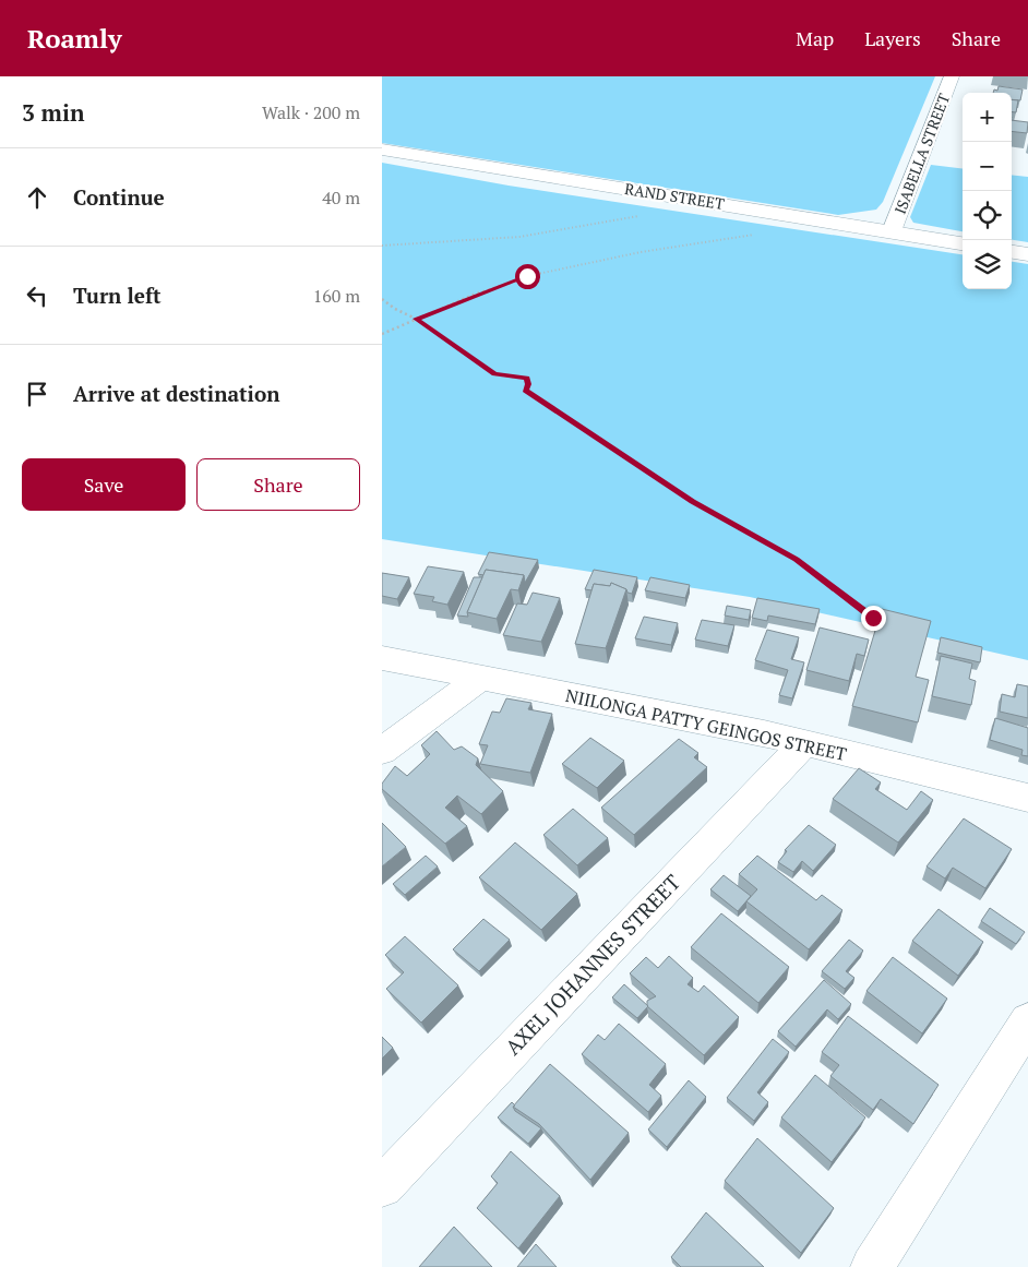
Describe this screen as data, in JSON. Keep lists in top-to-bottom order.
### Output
{
  "streets": {
    "street": [
      "ISABELLA STREET",
      "RAND STREET",
      "NIILONGA PATTY GEINGOS STREET",
      "AXEL JOHANNES STREET"
    ]
  },
  "crossings": [
    ["ISABELLA STREET", "RAND STREET"],
    ["NIILONGA PATTY GEINGOS STREET", "AXEL JOHANNES STREET"]
  ],
  "page": {
    "header": "Roamly",
    "nav": ["Map", "Layers", "Share"],
    "heading": ["3 min", "Walk · 200 m"],
    "map_buttons": ["+", "−"],
    "list": [
      ["Continue", "40 m"],
      ["Turn left", "160 m"],
      "Arrive at destination"
    ],
    "buttons": ["Save", "Share"]
  }
}
